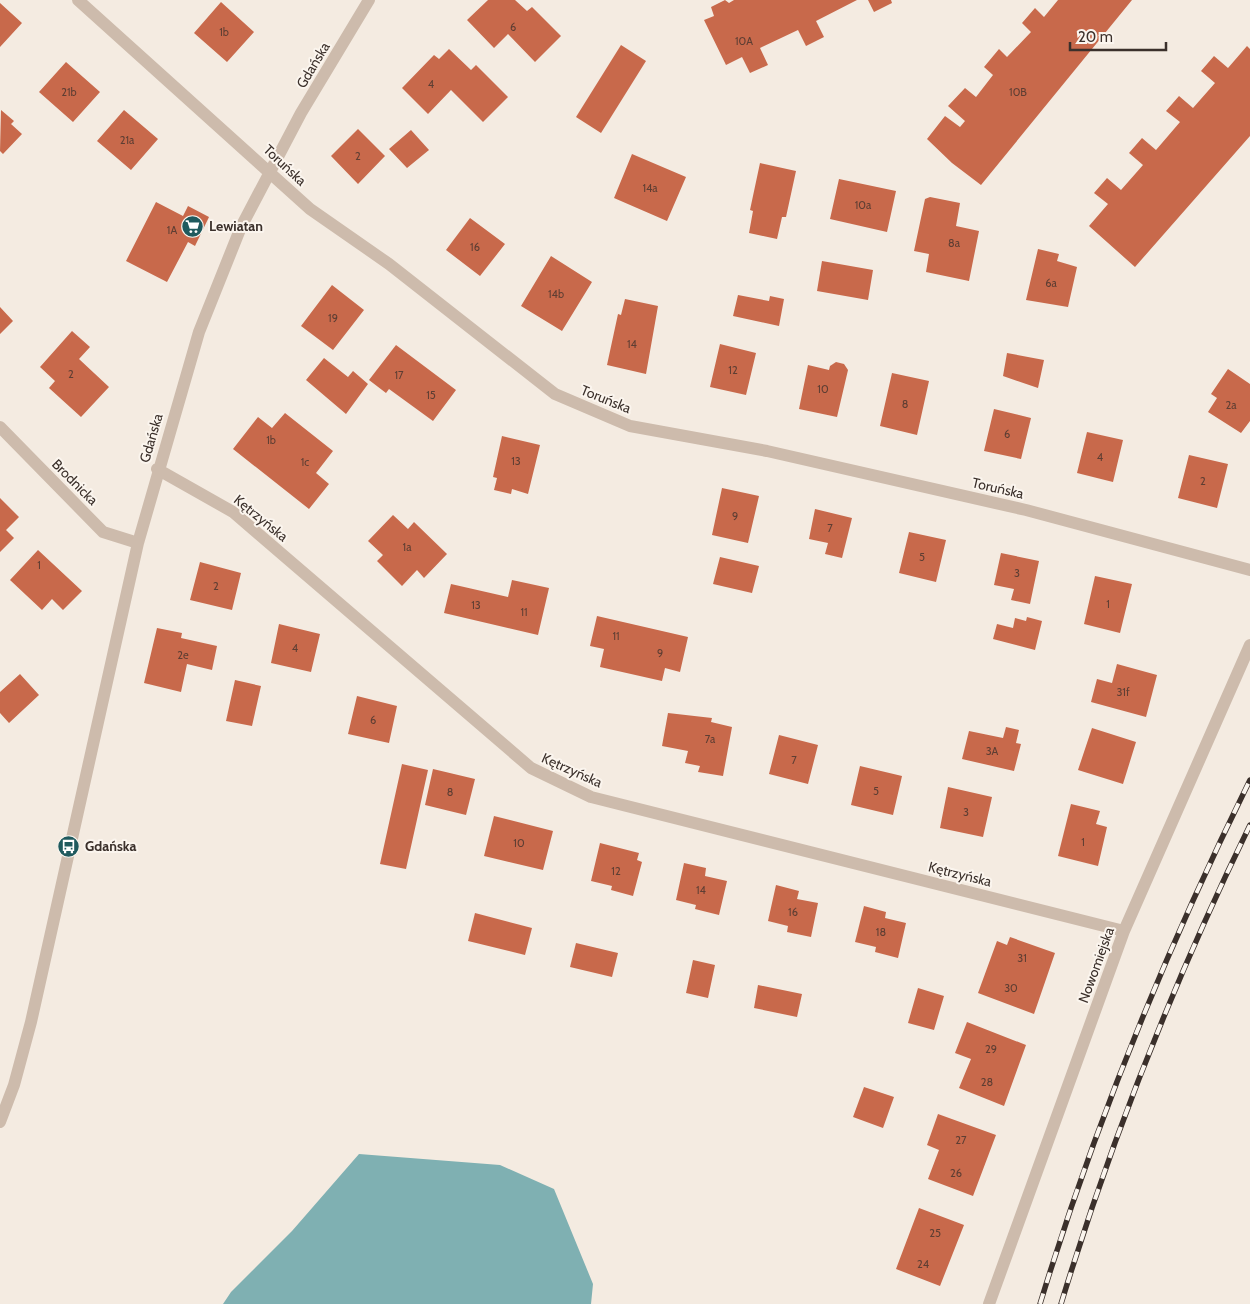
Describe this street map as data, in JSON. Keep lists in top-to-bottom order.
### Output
{
  "streets": {
    "street": [
      "Gdańska",
      "Toruńska",
      "Brodnicka",
      "Kętrzyńska",
      "Nowomiejska"
    ]
  },
  "crossings": [
    ["Gdańska", "Toruńska"],
    ["Gdańska", "Brodnicka"],
    ["Gdańska", "Kętrzyńska"],
    ["Kętrzyńska", "Nowomiejska"]
  ],
  "places": {
    "supermarket": ["Lewiatan"],
    "bus stop": ["Gdańska"]
  },
  "house_numbers": [
    "6",
    "1b",
    "10A",
    "4",
    "21b",
    "10B",
    "21a",
    "2",
    "14a",
    "10a",
    "1A",
    "8a",
    "16",
    "6a",
    "14b",
    "19",
    "14",
    "12",
    "2",
    "17",
    "10",
    "15",
    "8",
    "2a",
    "6",
    "1b",
    "4",
    "13",
    "1c",
    "2",
    "9",
    "7",
    "1a",
    "5",
    "1",
    "3",
    "2",
    "1",
    "13",
    "11",
    "11",
    "4",
    "9",
    "2e",
    "31f",
    "6",
    "7a",
    "3A",
    "7",
    "5",
    "8",
    "3",
    "1",
    "10",
    "12",
    "14",
    "16",
    "18",
    "31",
    "30",
    "29",
    "28",
    "27",
    "26",
    "25",
    "24"
  ],
  "scale_bar": "20 m"
}
